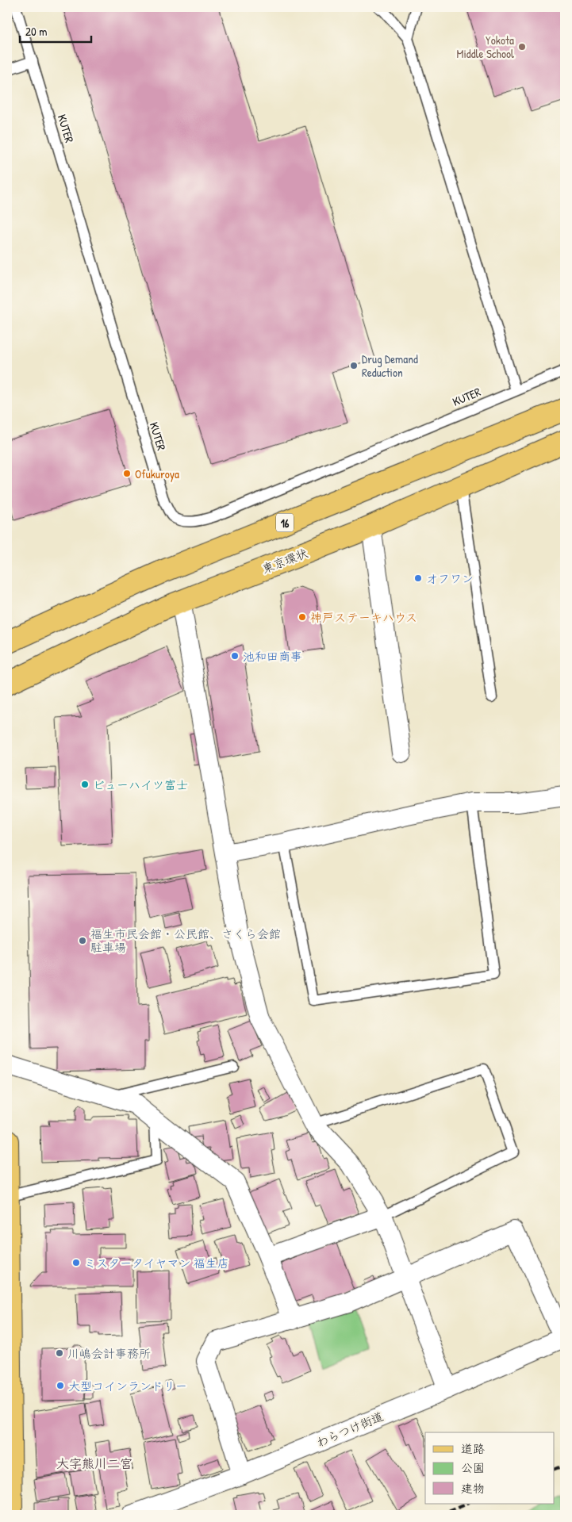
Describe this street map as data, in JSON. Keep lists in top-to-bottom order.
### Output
{
  "streets": {
    "main road": ["16", "東京環状"],
    "street": ["わらつけ街道"],
    "lane": ["KUTER"]
  },
  "districts": ["大字熊川二宮"],
  "places": [
    "Yokota Middle School",
    "Drug Demand Reduction",
    "Ofukuroya",
    "オフワン",
    "神戸ステーキハウス",
    "池和田商事",
    "ビューハイツ富士",
    "福生市民会館・公民館、さくら会館 駐車場",
    "ミスタータイヤマン 福生店",
    "川嶋会計事務所",
    "大型コインランドリー"
  ],
  "legend": ["道路", "公園", "建物"],
  "scale_bar": "20 m"
}
